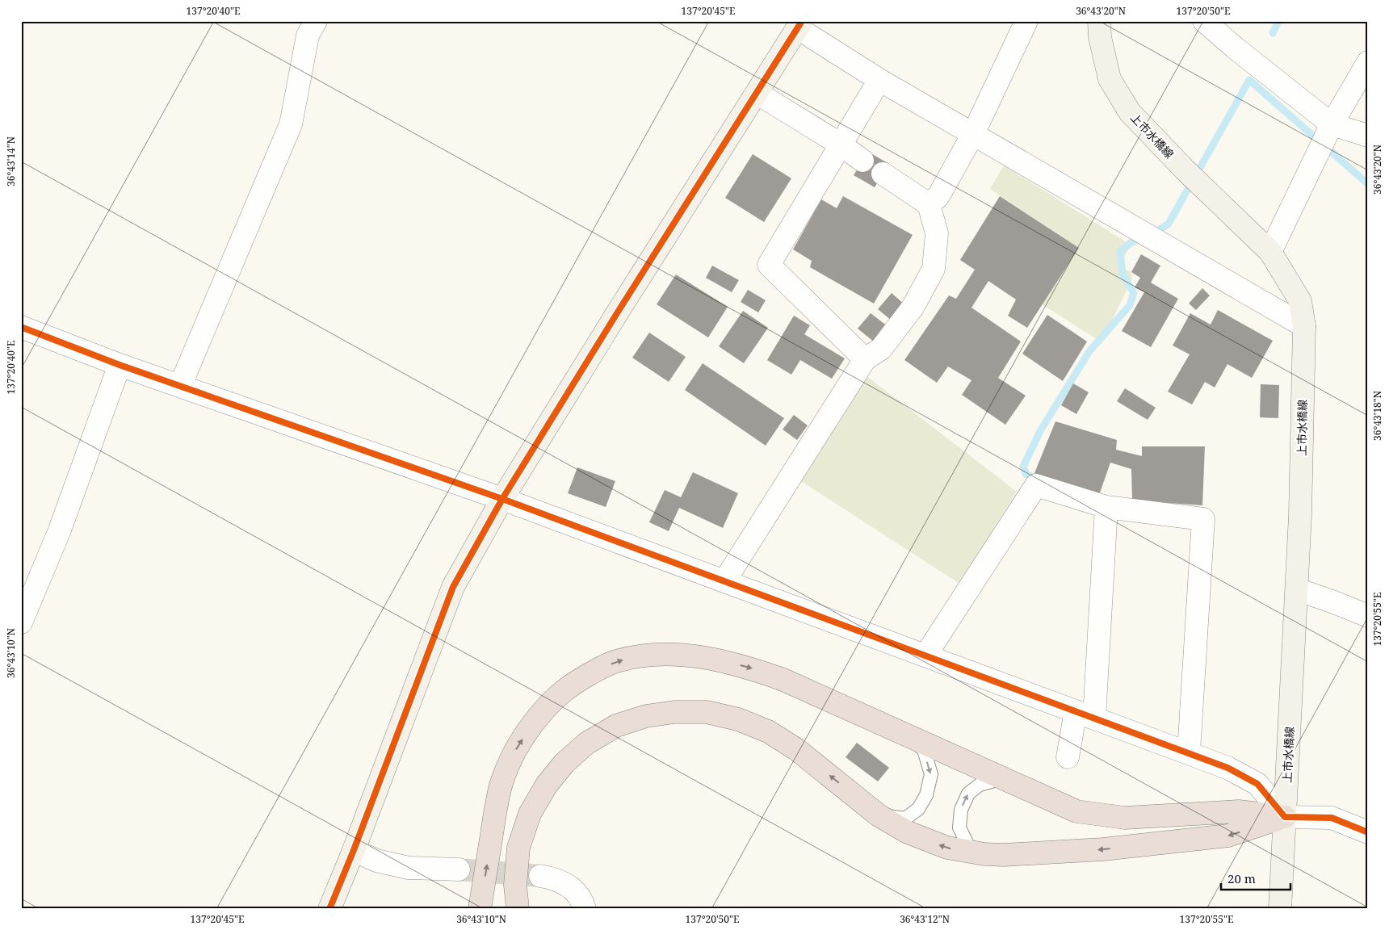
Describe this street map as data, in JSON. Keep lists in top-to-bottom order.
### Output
{
  "streets": {
    "street": ["上市水橋線"]
  },
  "scale_bar": "20 m",
  "coordinates": [
    "137°20'40\"E",
    "137°20'45\"E",
    "36°43'20\"N",
    "137°20'50\"E",
    "36°43'14\"N",
    "36°43'18\"N",
    "137°20'55\"E",
    "36°43'10\"N",
    "36°43'12\"N"
  ]
}
